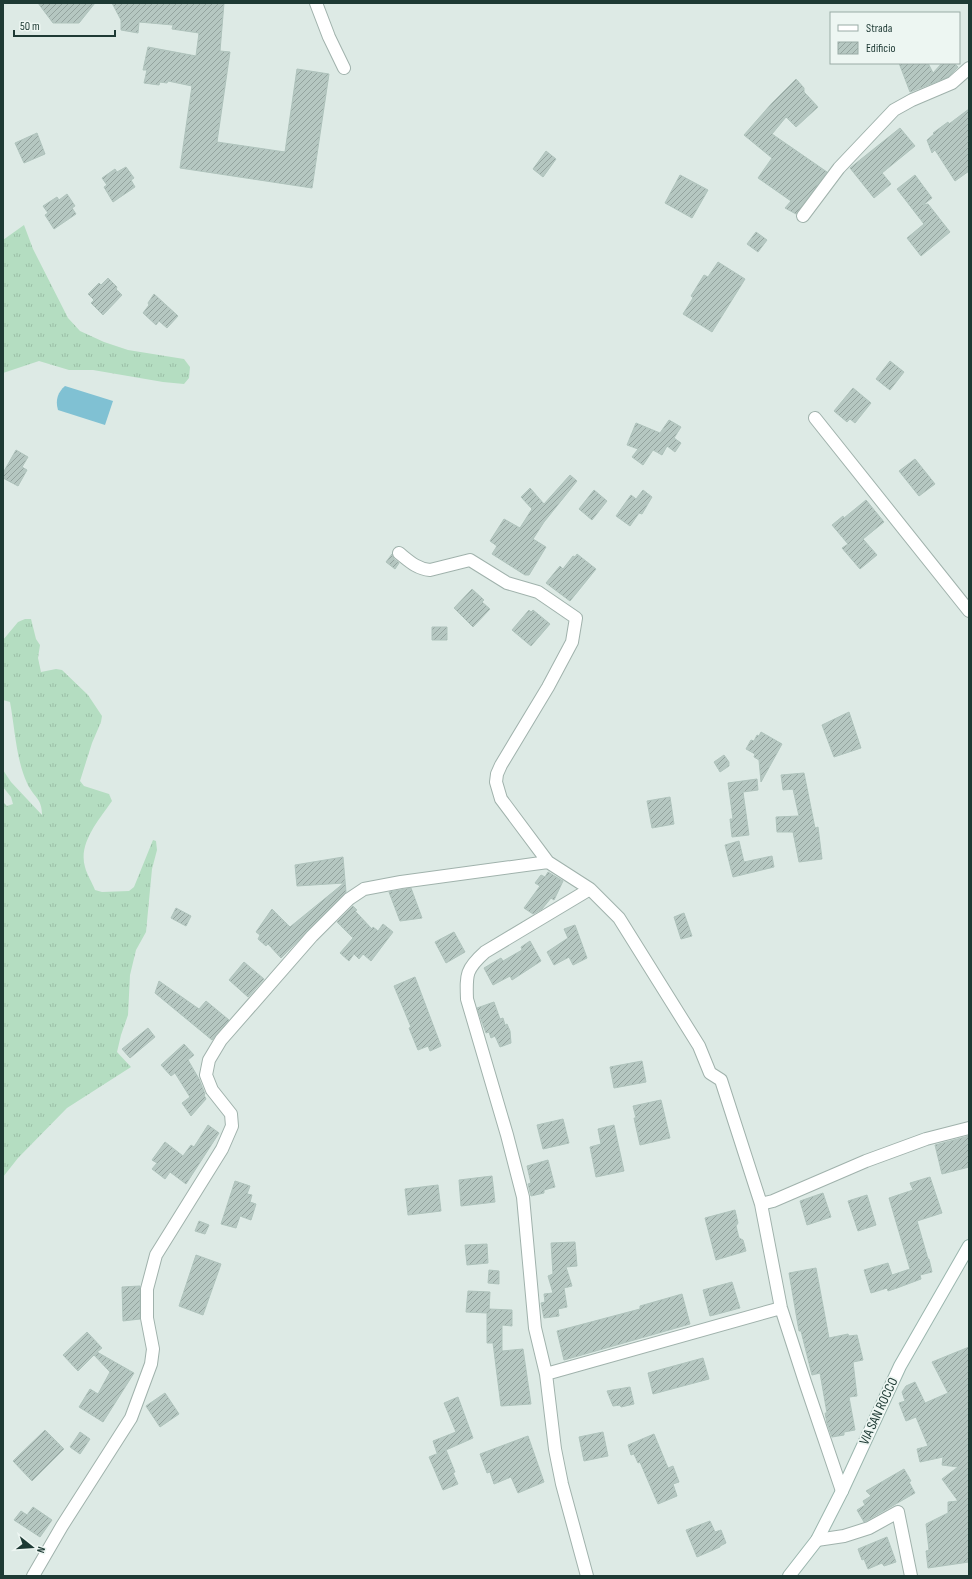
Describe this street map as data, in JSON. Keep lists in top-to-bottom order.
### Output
{
  "streets": {
    "street": ["VIA SAN ROCCO"]
  },
  "legend": ["Strada", "Edificio"],
  "scale_bar": "50 m",
  "north": "right"
}
